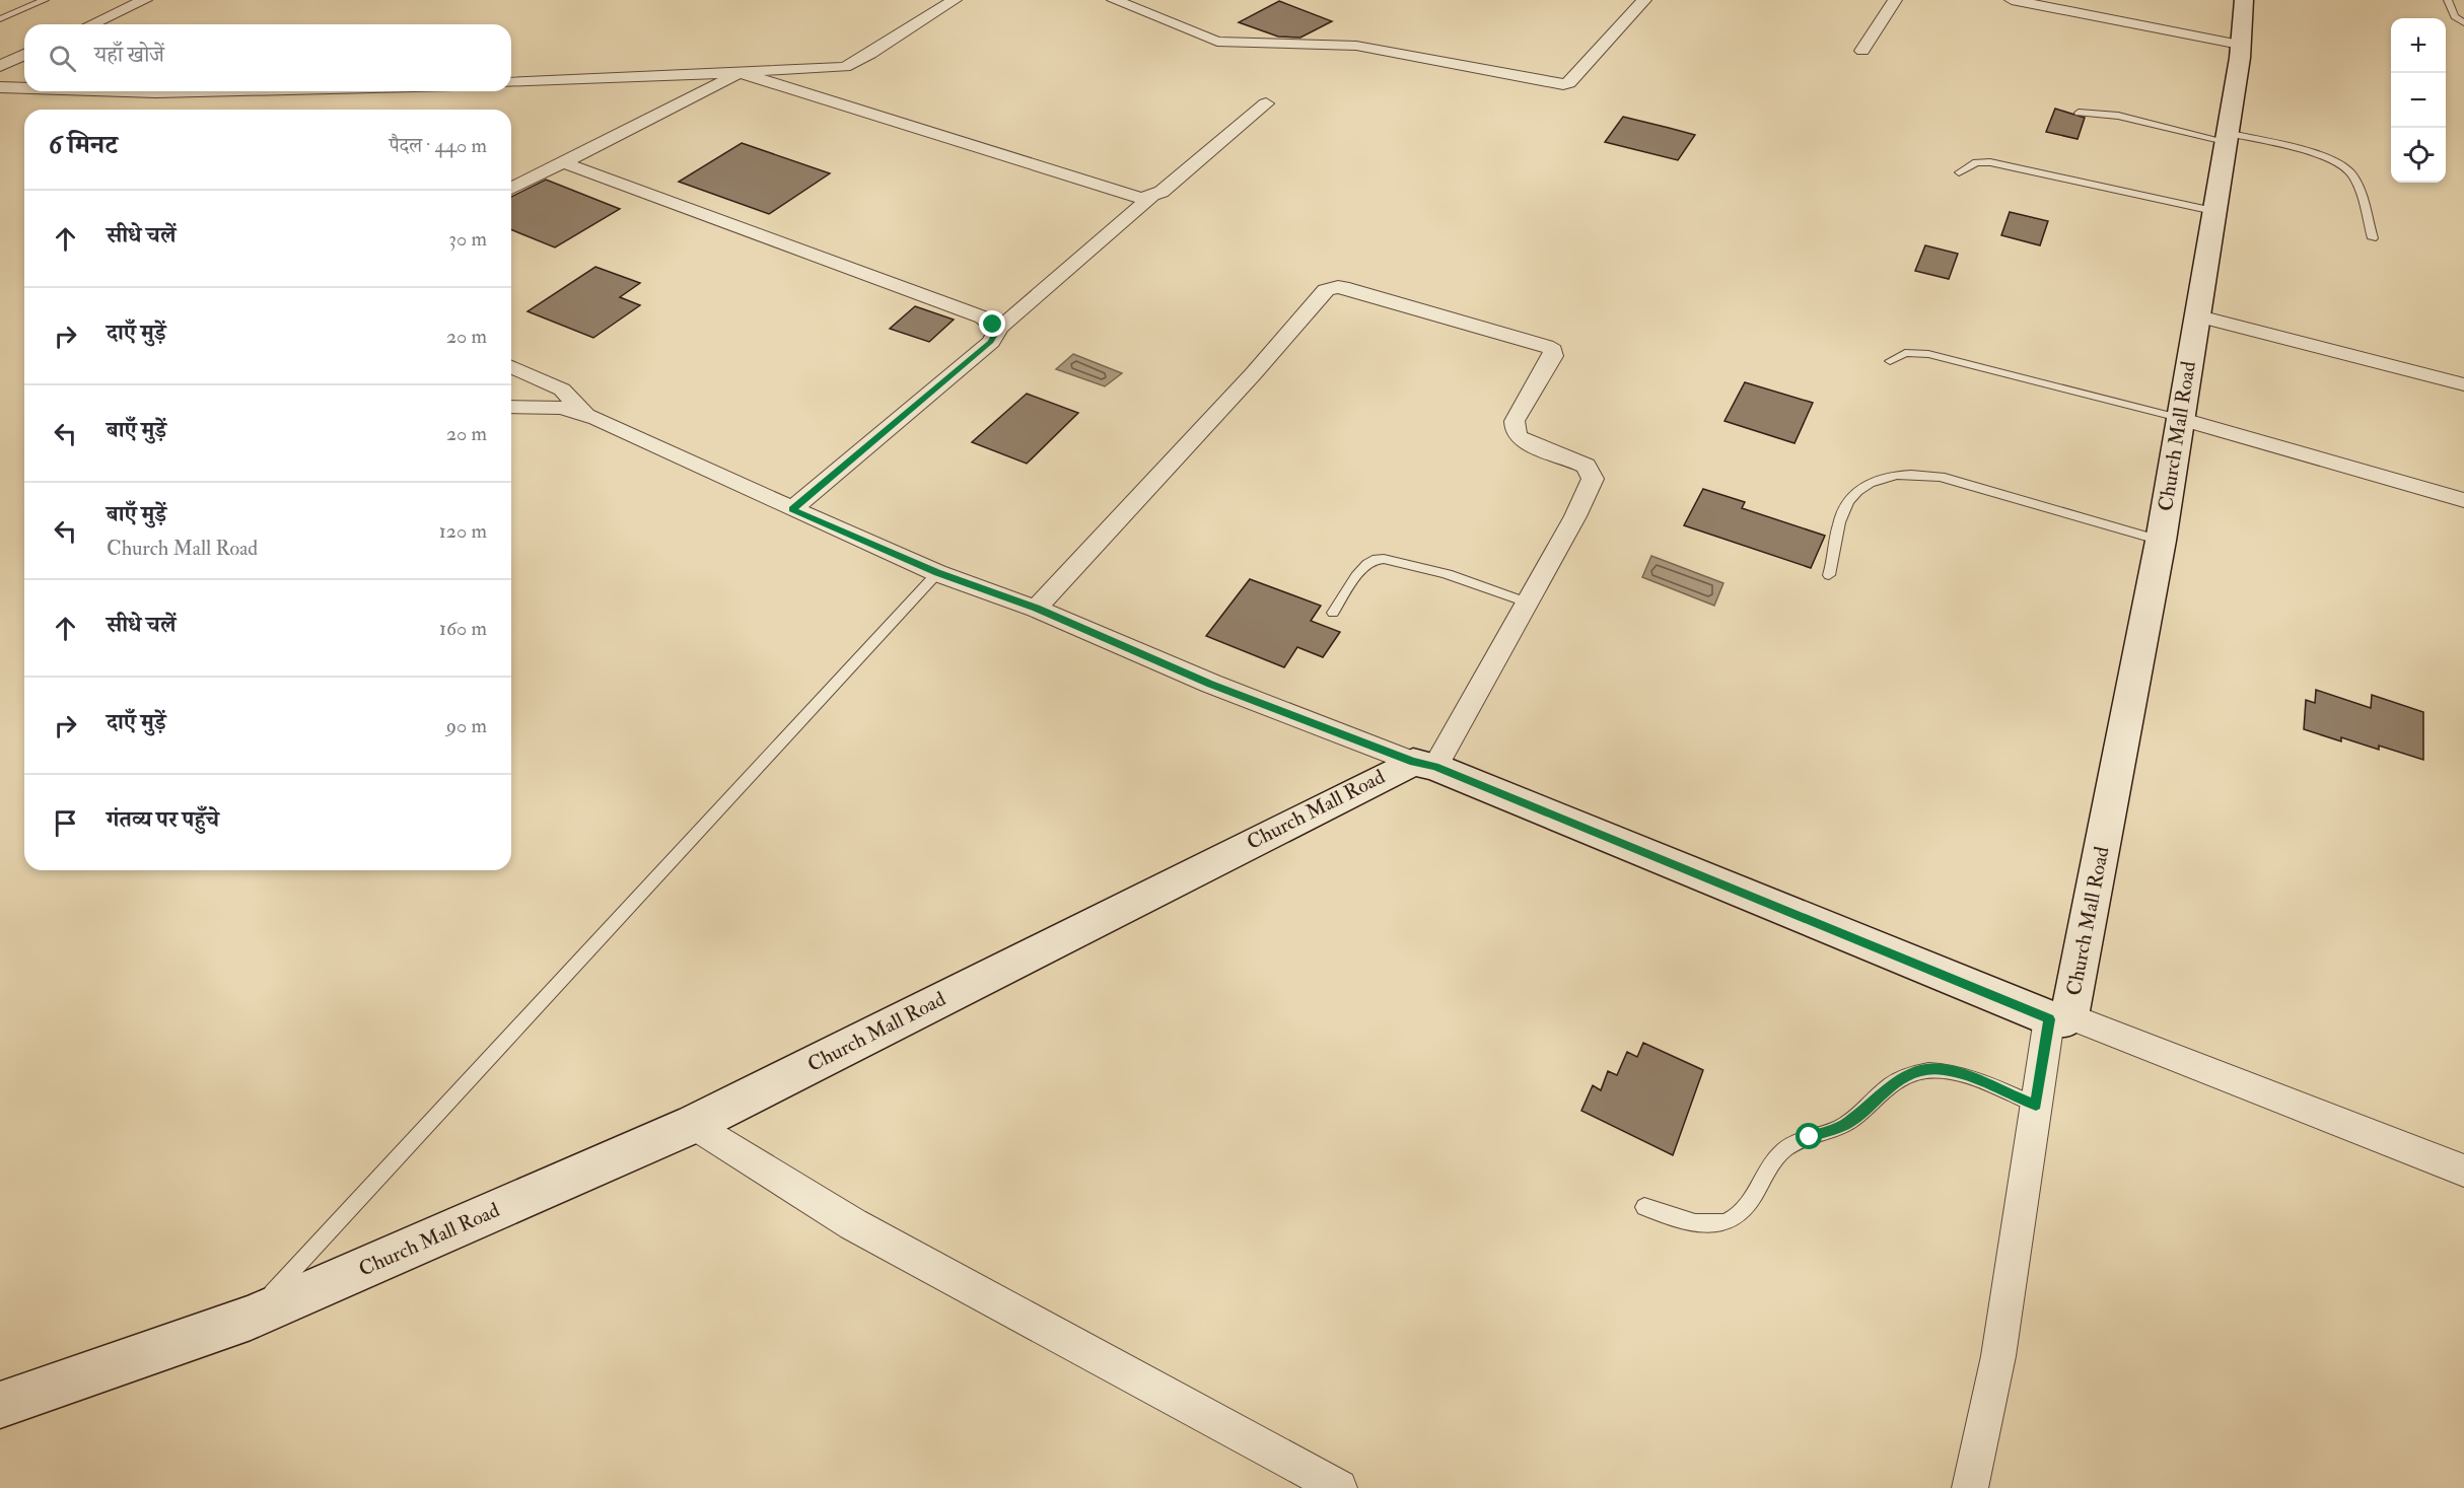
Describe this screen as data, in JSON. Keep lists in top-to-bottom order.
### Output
{
  "streets": {
    "street": ["Church Mall Road"]
  },
  "page": {
    "map_buttons": ["+", "−"],
    "search": "यहाँ खोजें",
    "heading": ["6 मिनट", "पैदल · 440 m"],
    "list": [
      ["सीधे चलें", "30 m"],
      ["दाएँ मुड़ें", "20 m"],
      ["बाएँ मुड़ें", "20 m"],
      ["बाएँ मुड़ें", "Church Mall Road", "120 m"],
      ["सीधे चलें", "160 m"],
      ["दाएँ मुड़ें", "90 m"],
      "गंतव्य पर पहुँचे"
    ]
  }
}
